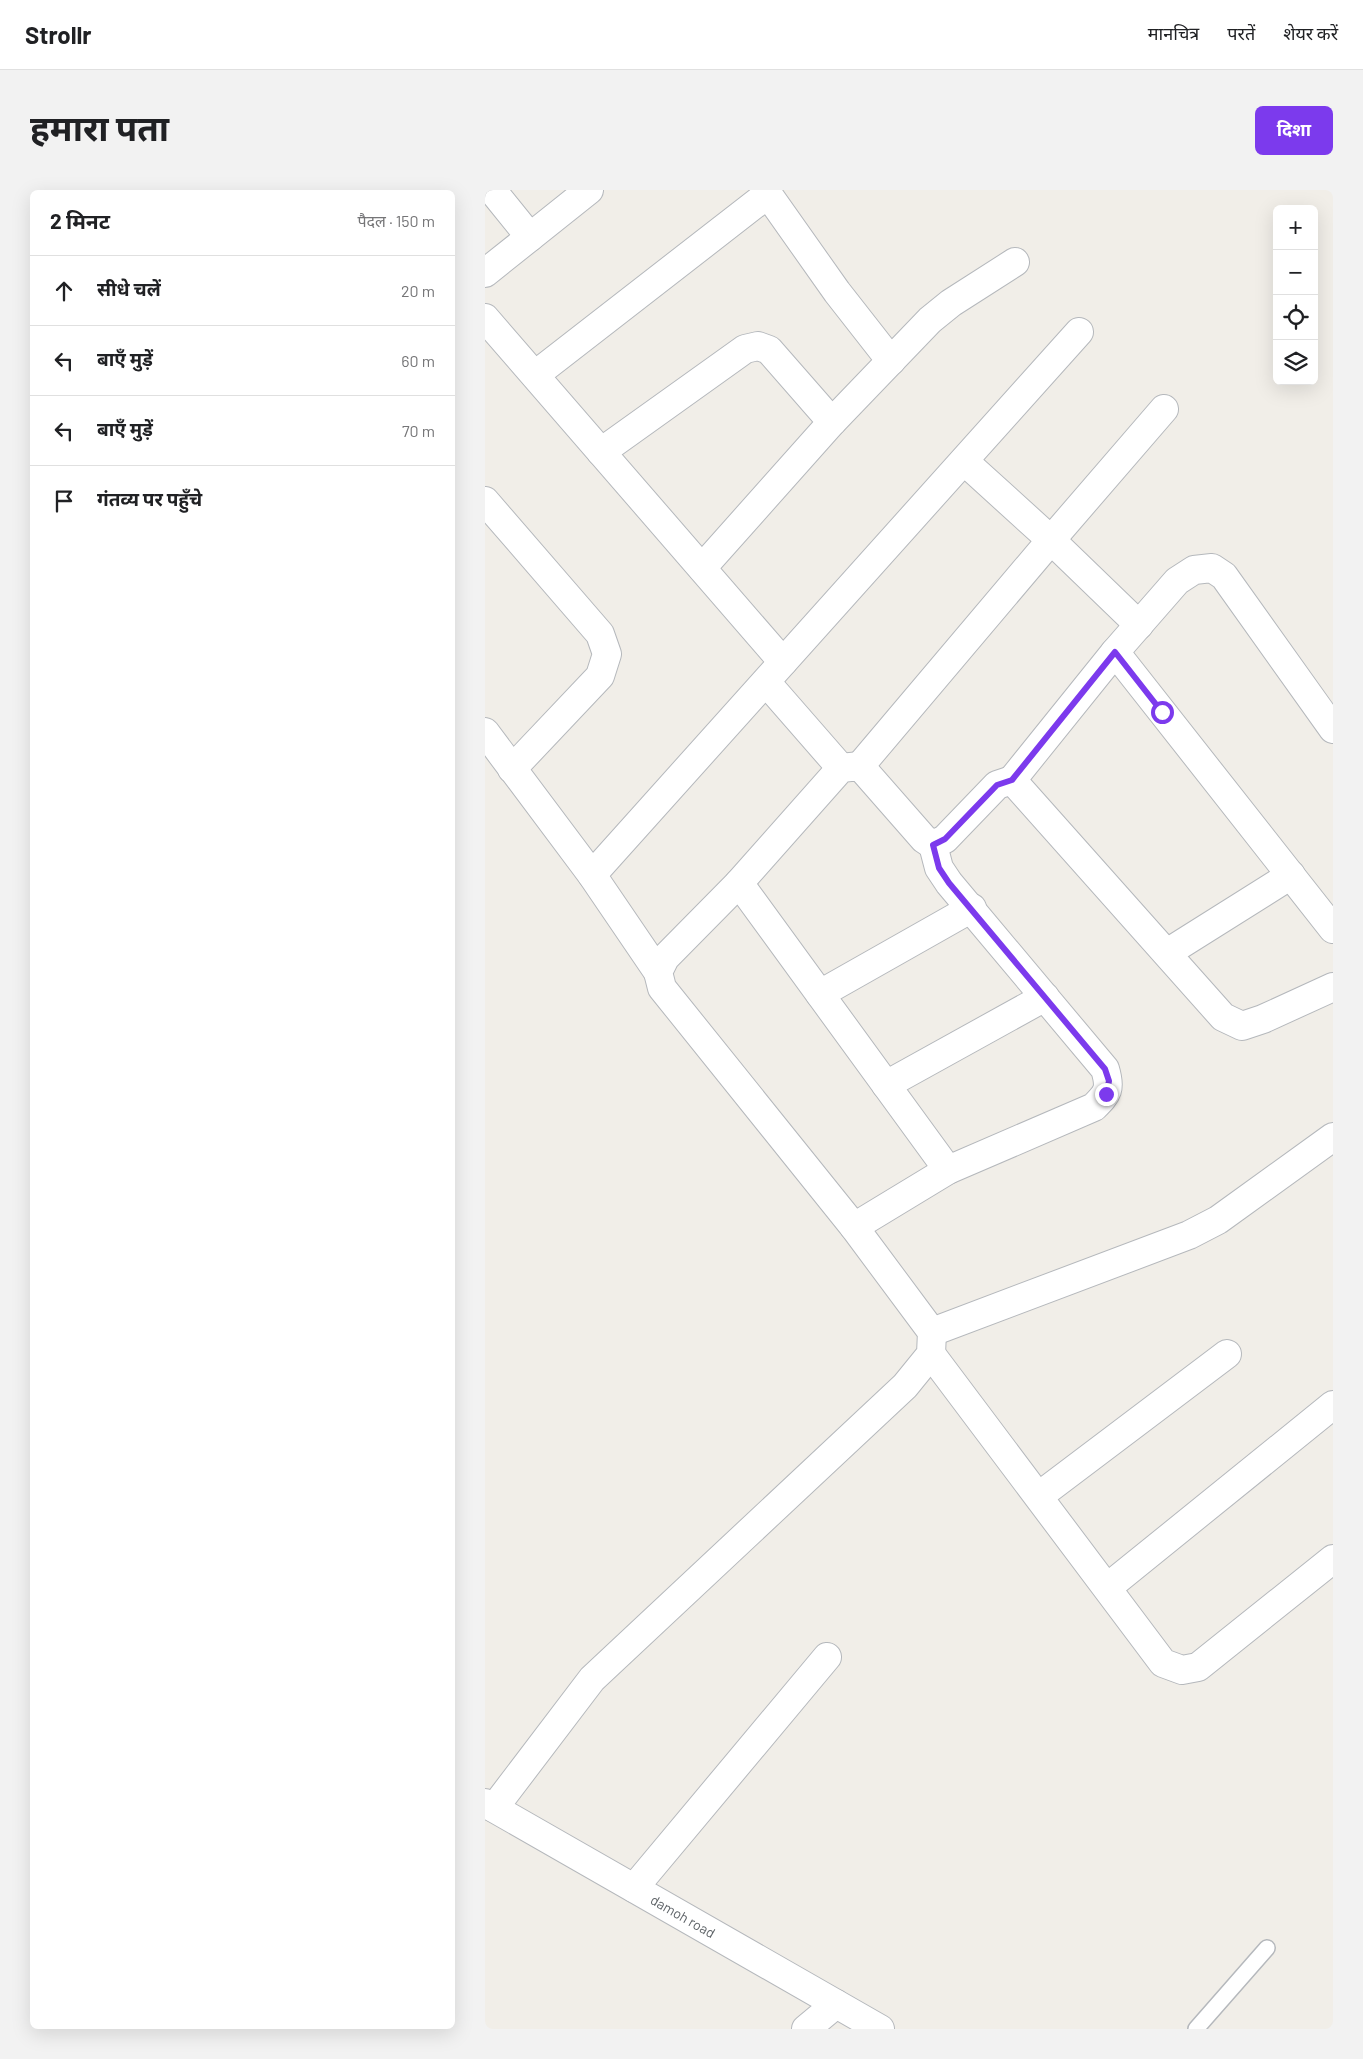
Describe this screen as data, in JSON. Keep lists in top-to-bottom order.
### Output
{
  "streets": {
    "street": ["damoh road"]
  },
  "page": {
    "header": "Strollr",
    "nav": ["मानचित्र", "परतें", "शेयर करें"],
    "title": "हमारा पता",
    "buttons": "दिशा",
    "heading": ["2 मिनट", "पैदल · 150 m"],
    "map_buttons": ["+", "−"],
    "list": [
      ["सीधे चलें", "20 m"],
      ["बाएँ मुड़ें", "60 m"],
      ["बाएँ मुड़ें", "70 m"],
      "गंतव्य पर पहुँचे"
    ]
  }
}
